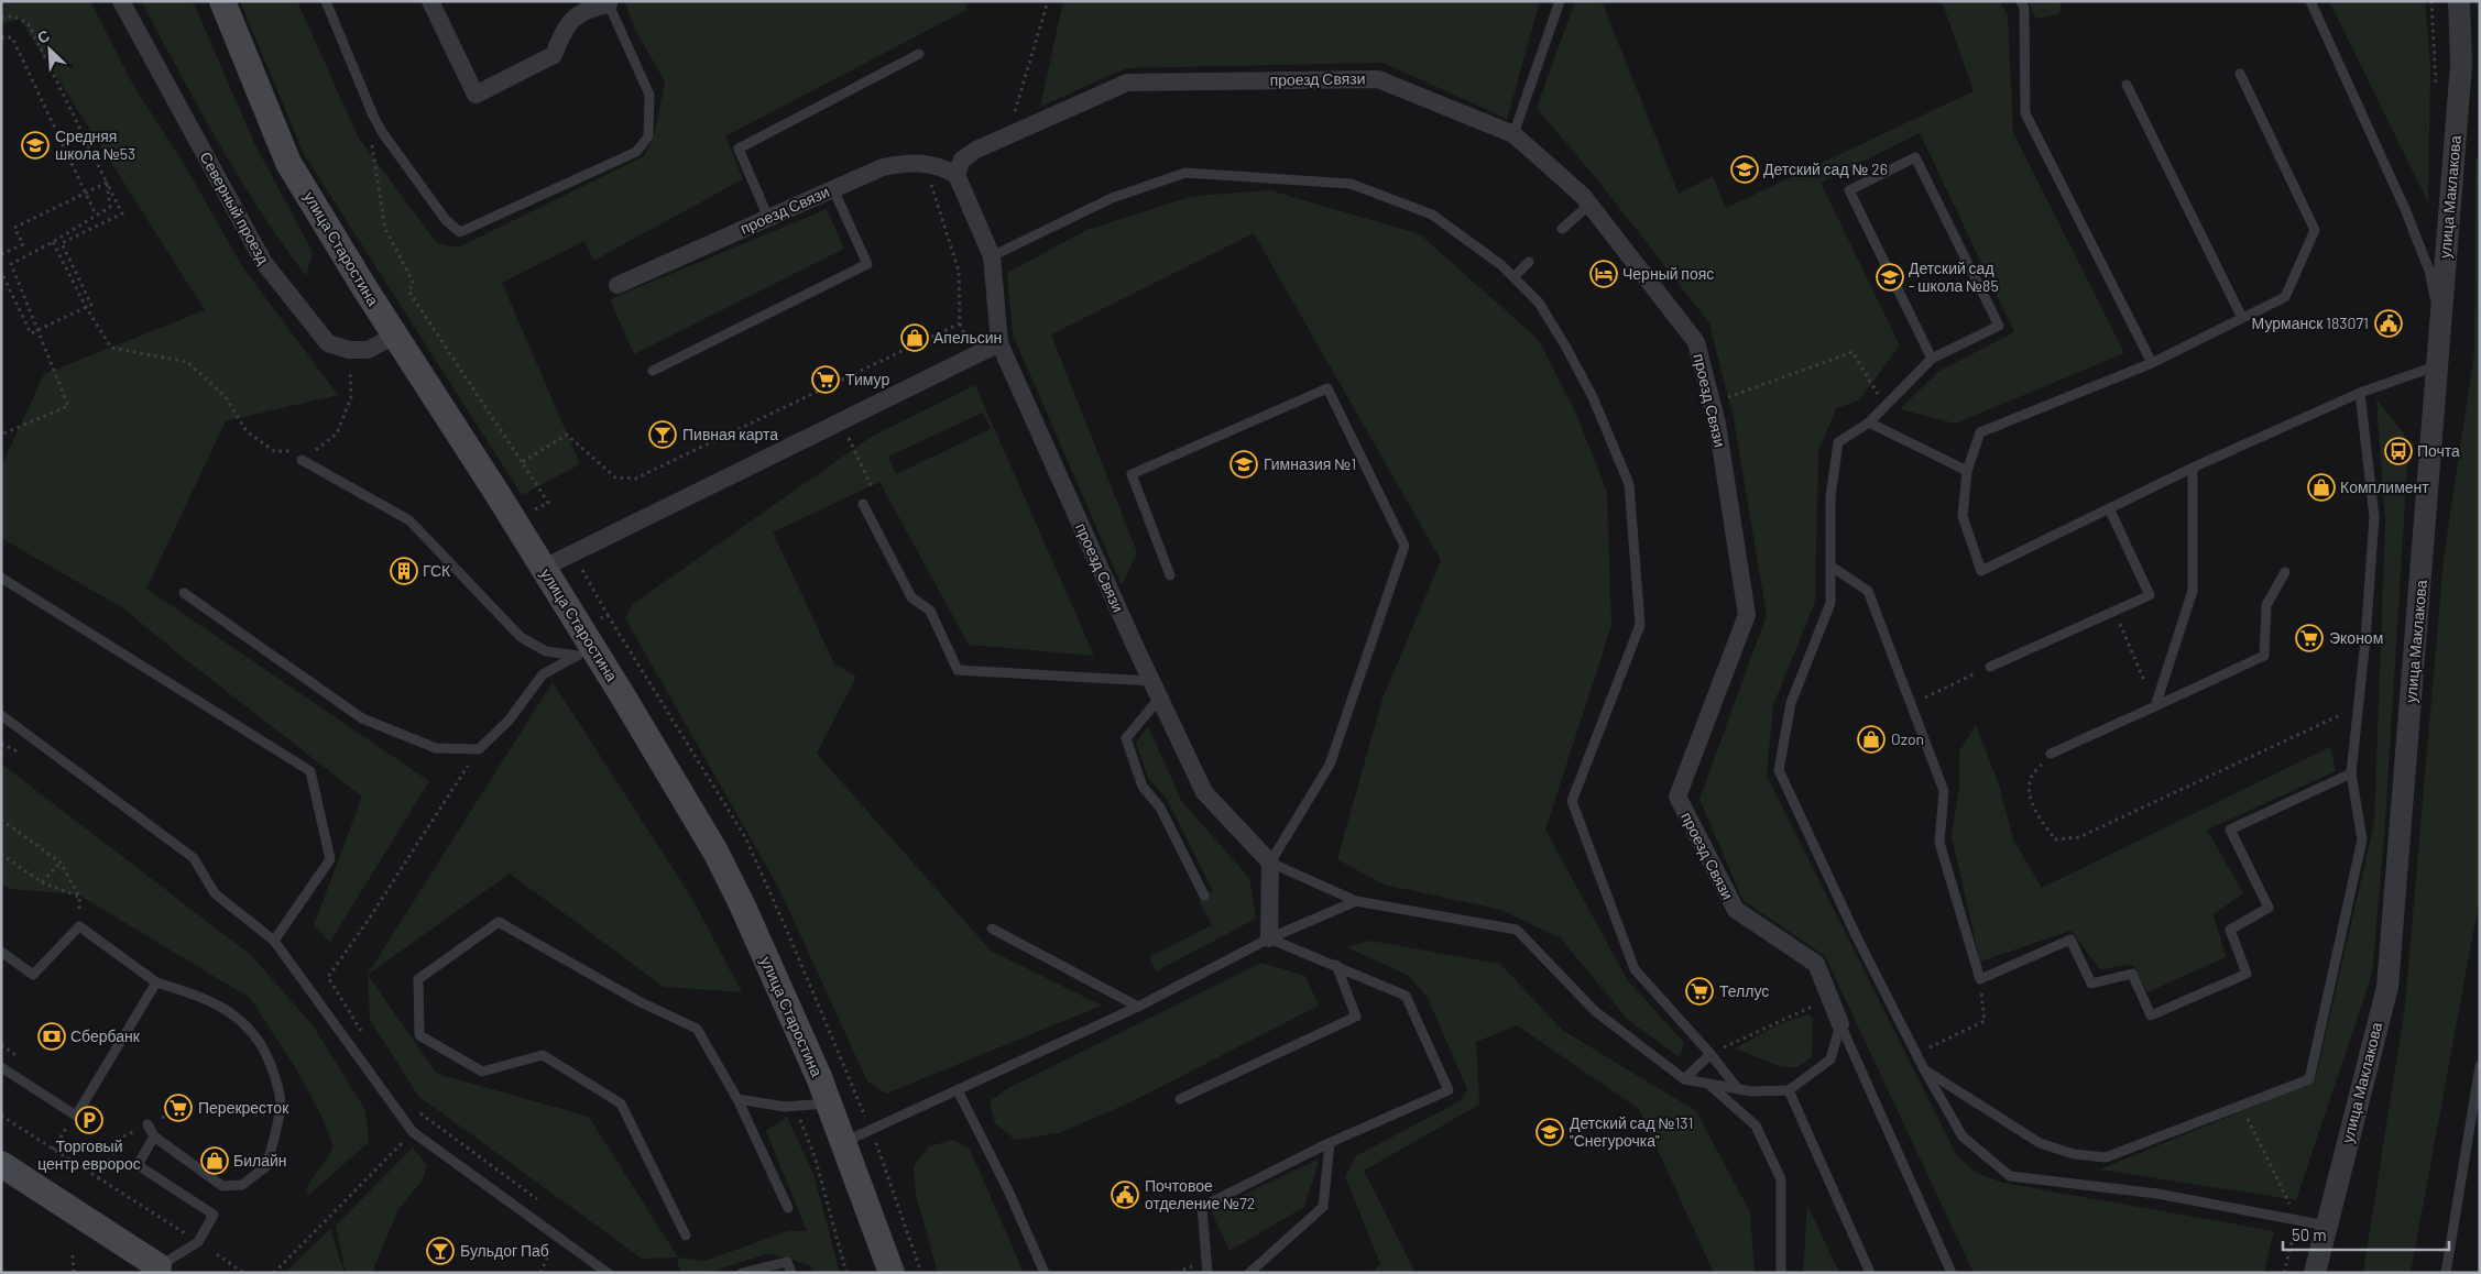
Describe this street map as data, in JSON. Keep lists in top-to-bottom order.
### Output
{
  "streets": {
    "main road": ["улица Старостина"],
    "street": ["проезд Связи", "улица Маклакова", "Северный проезд"]
  },
  "places": {
    "school or university": [
      "Средняя школа №53",
      "Детский сад № 26",
      "Детский сад - школа №85",
      "Гимназия №1",
      "Детский сад №131 \"Снегурочка\""
    ],
    "hotel": ["Черный пояс"],
    "public building": ["Мурманск 183071", "Почтовое отделение №72"],
    "shop": [
      "Апельсин",
      "Комплимент",
      "Ozon",
      "Билайн"
    ],
    "supermarket": [
      "Тимур",
      "Эконом",
      "Теллус",
      "Перекресток"
    ],
    "bar": ["Пивная карта", "Бульдог Паб"],
    "bus stop": ["Почта"],
    "building": ["ГСК"],
    "bank": ["Сбербанк"],
    "parking": ["Торговый центр евророс"]
  },
  "scale_bar": "50 m",
  "north": "top left"
}
